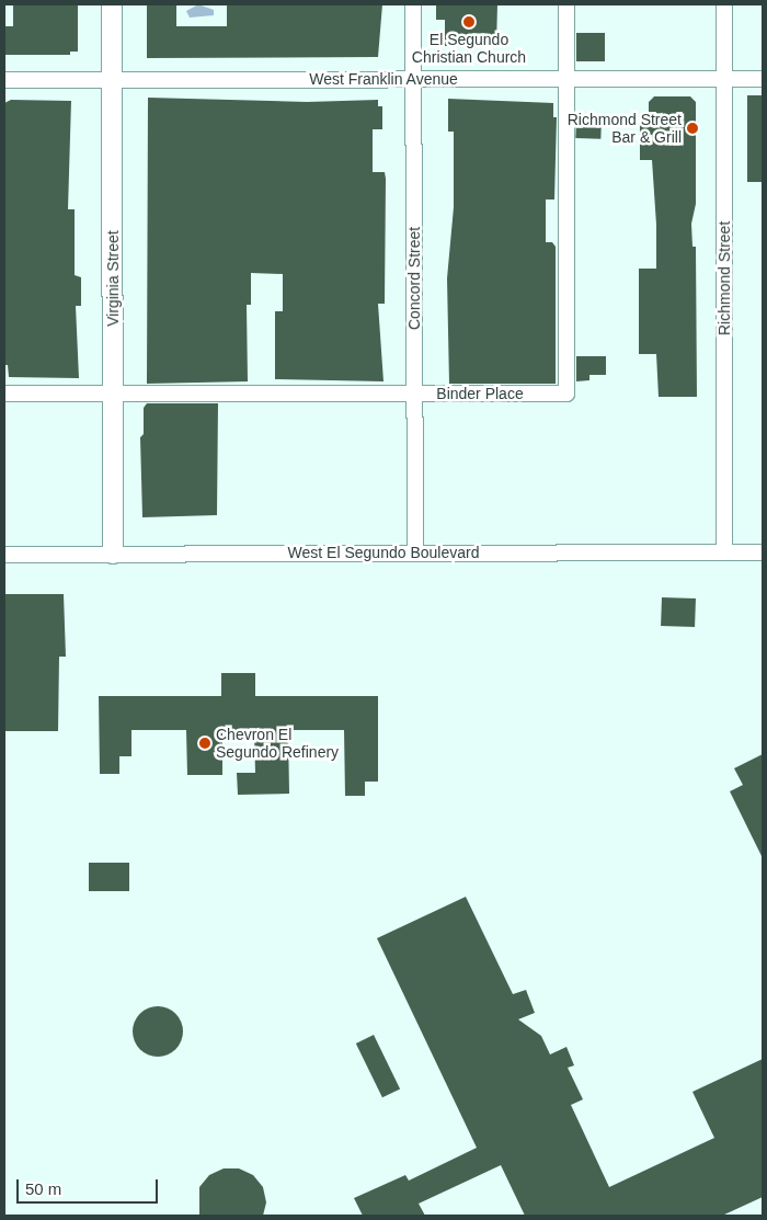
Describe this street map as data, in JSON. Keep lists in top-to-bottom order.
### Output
{
  "streets": {
    "street": [
      "West Franklin Avenue",
      "Virginia Street",
      "Concord Street",
      "Richmond Street",
      "Binder Place",
      "West El Segundo Boulevard"
    ]
  },
  "crossings": [
    ["West Franklin Avenue", "Virginia Street"],
    ["West Franklin Avenue", "Concord Street"],
    ["West Franklin Avenue", "Richmond Street"],
    ["West Franklin Avenue", "Binder Place"],
    ["Virginia Street", "Binder Place"],
    ["Virginia Street", "West El Segundo Boulevard"],
    ["Concord Street", "Binder Place"],
    ["Concord Street", "West El Segundo Boulevard"],
    ["Richmond Street", "West El Segundo Boulevard"]
  ],
  "places": ["El Segundo Christian Church", "Richmond Street Bar & Grill", "Chevron El Segundo Refinery"],
  "scale_bar": "50 m"
}
